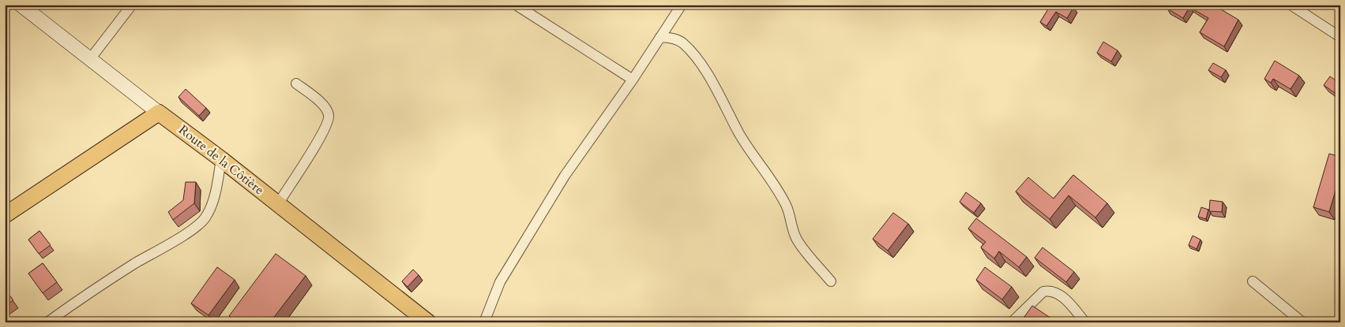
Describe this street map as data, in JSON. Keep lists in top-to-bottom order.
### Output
{
  "streets": {
    "main road": ["Route de la Côtière"]
  }
}
